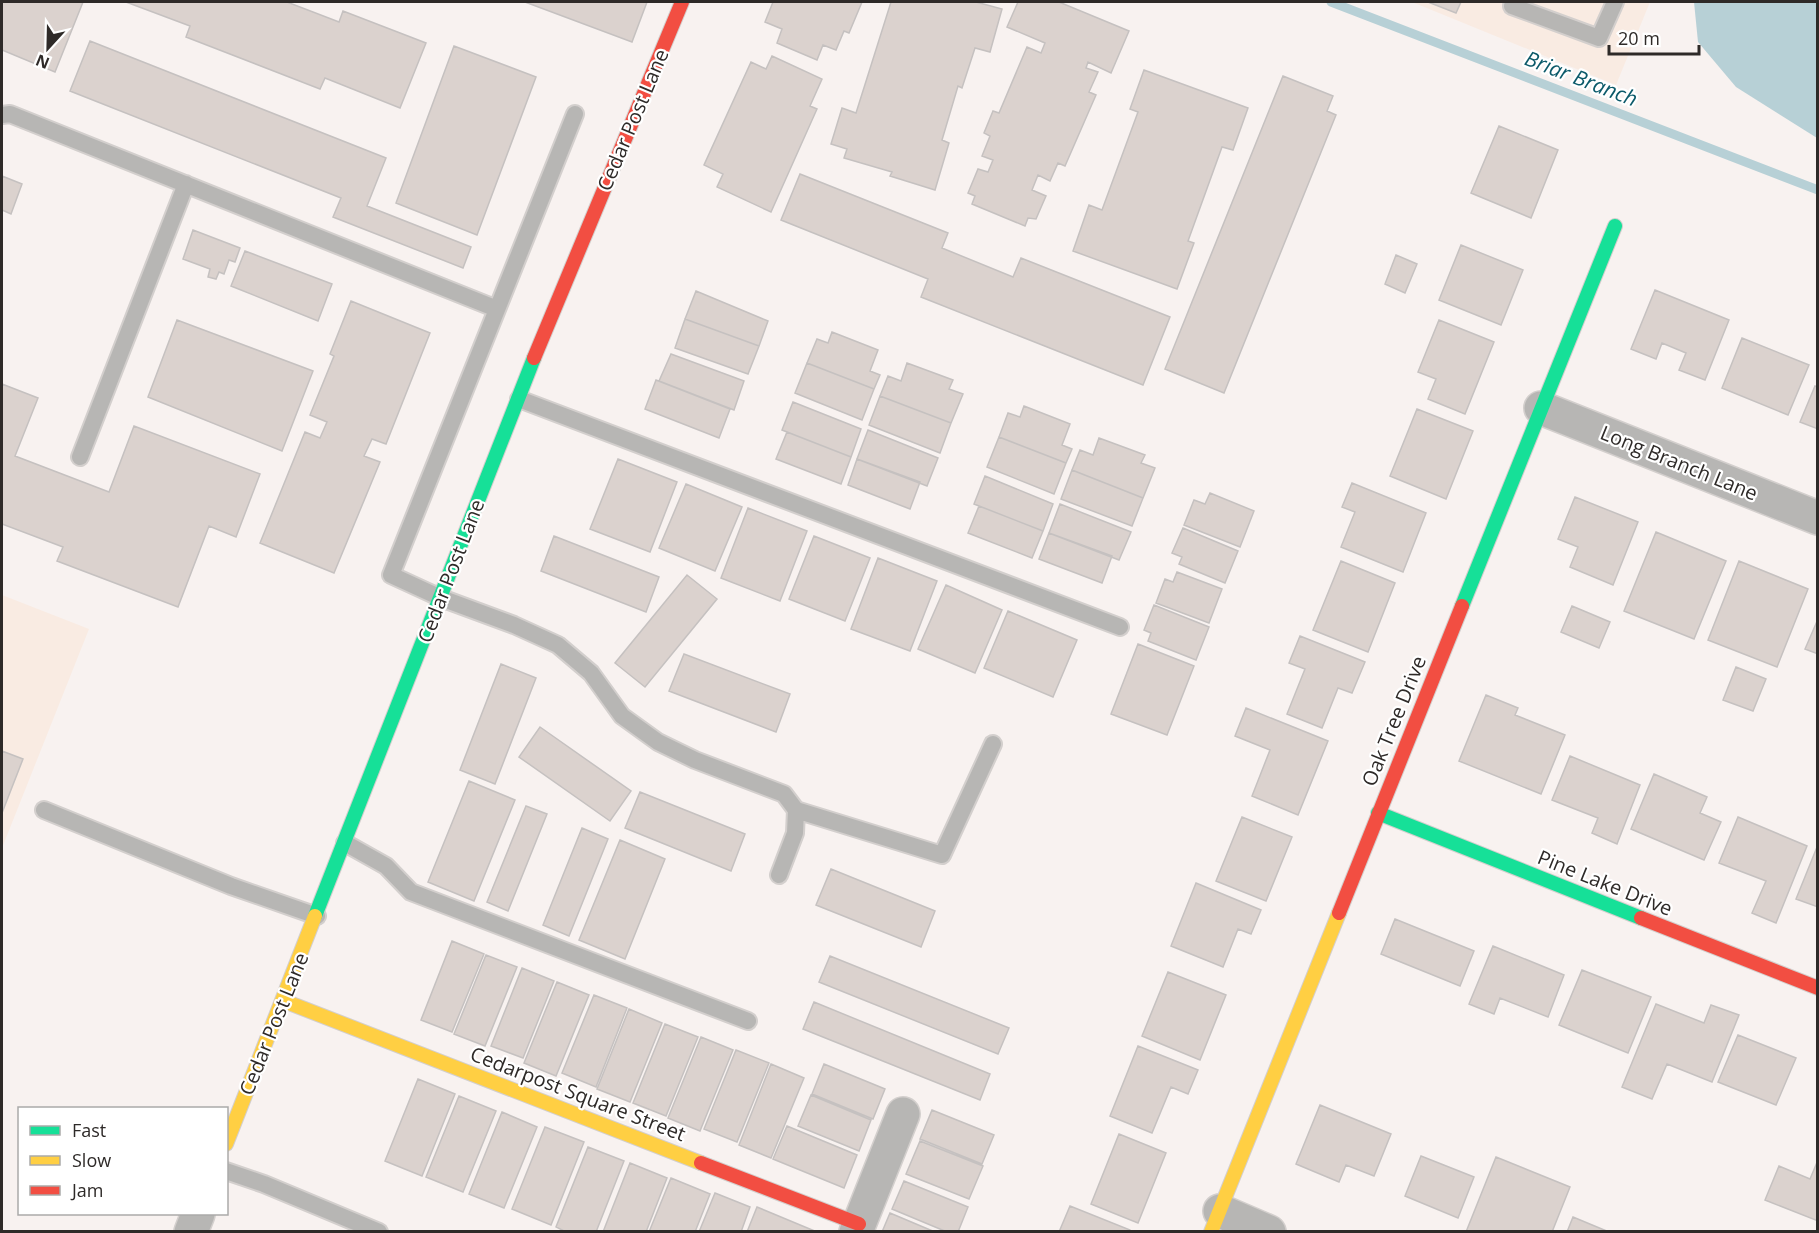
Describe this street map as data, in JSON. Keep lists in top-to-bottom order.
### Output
{
  "streets": {
    "street": [
      "Cedar Post Lane",
      "Long Branch Lane",
      "Oak Tree Drive",
      "Pine Lake Drive",
      "Cedarpost Square Street"
    ]
  },
  "crossings": [
    ["Cedar Post Lane", "Cedarpost Square Street"],
    ["Long Branch Lane", "Oak Tree Drive"],
    ["Oak Tree Drive", "Pine Lake Drive"]
  ],
  "water": ["Briar Branch"],
  "legend": ["Fast", "Slow", "Jam"],
  "scale_bar": "20 m",
  "north": "bottom"
}
